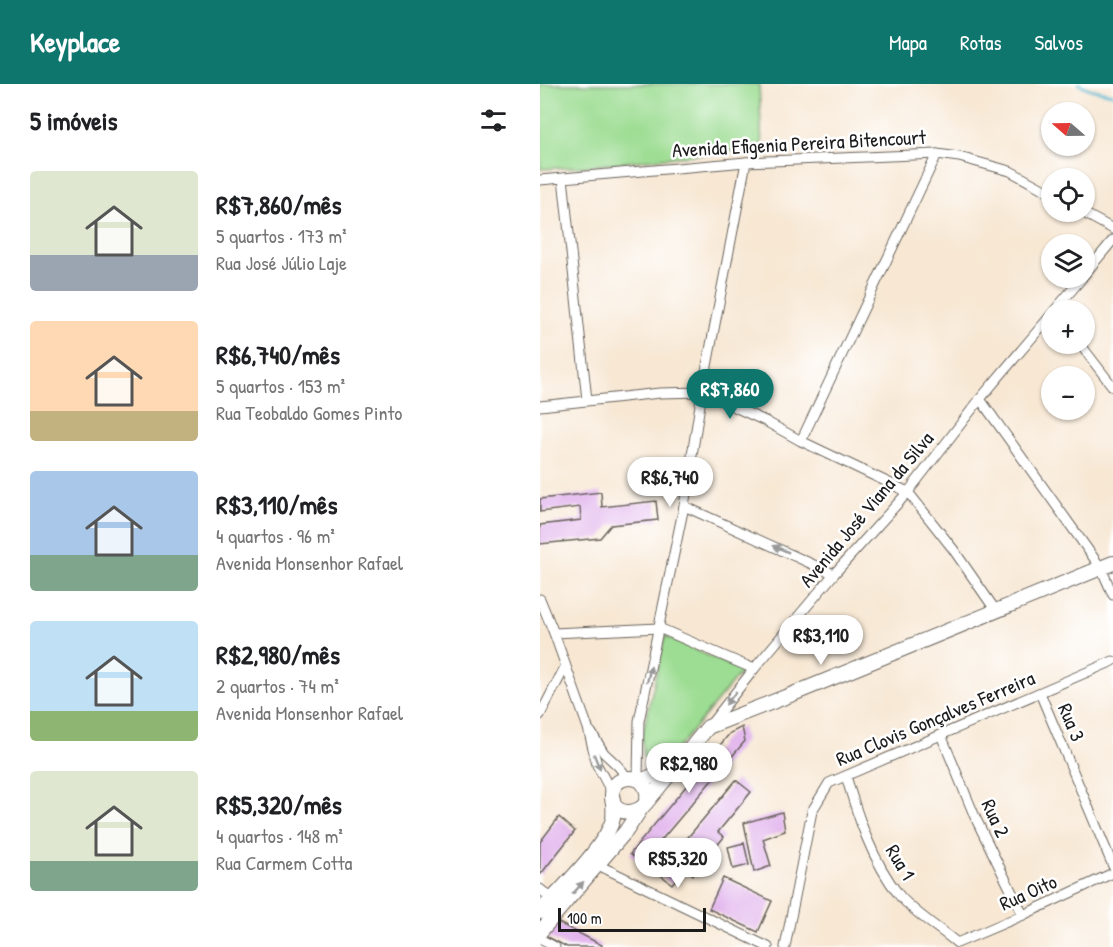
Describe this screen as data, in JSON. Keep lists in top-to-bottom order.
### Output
{
  "streets": {
    "street": [
      "Avenida Efigenia Pereira Bitencourt",
      "Avenida José Viana da Silva",
      "Rua Clovis Gonçalves Ferreira",
      "Rua 3",
      "Rua 2",
      "Rua 1",
      "Rua Oito"
    ]
  },
  "crossings": [
    ["Rua Clovis Gonçalves Ferreira", "Rua 3"],
    ["Rua Clovis Gonçalves Ferreira", "Rua 2"],
    ["Rua Clovis Gonçalves Ferreira", "Rua 1"],
    ["Rua 2", "Rua Oito"],
    ["Rua 1", "Rua Oito"]
  ],
  "scale_bar": "100 m",
  "north": "left",
  "page": {
    "header": "Keyplace",
    "nav": ["Mapa", "Rotas", "Salvos"],
    "heading": "5 imóveis",
    "map_buttons": ["+", "−"],
    "list": [
      {
        "name": "R$7,860/mês",
        "note": "5 quartos · 173 m² · Rua José Júlio Laje"
      },
      {
        "name": "R$6,740/mês",
        "note": "5 quartos · 153 m² · Rua Teobaldo Gomes Pinto"
      },
      {
        "name": "R$3,110/mês",
        "note": "4 quartos · 96 m² · Avenida Monsenhor Rafael"
      },
      {
        "name": "R$2,980/mês",
        "note": "2 quartos · 74 m² · Avenida Monsenhor Rafael"
      },
      {
        "name": "R$5,320/mês",
        "note": "4 quartos · 148 m² · Rua Carmem Cotta"
      }
    ],
    "price": [
      "R$7,860",
      "R$6,740",
      "R$3,110",
      "R$2,980",
      "R$5,320"
    ],
    "scale": "100 m"
  }
}
